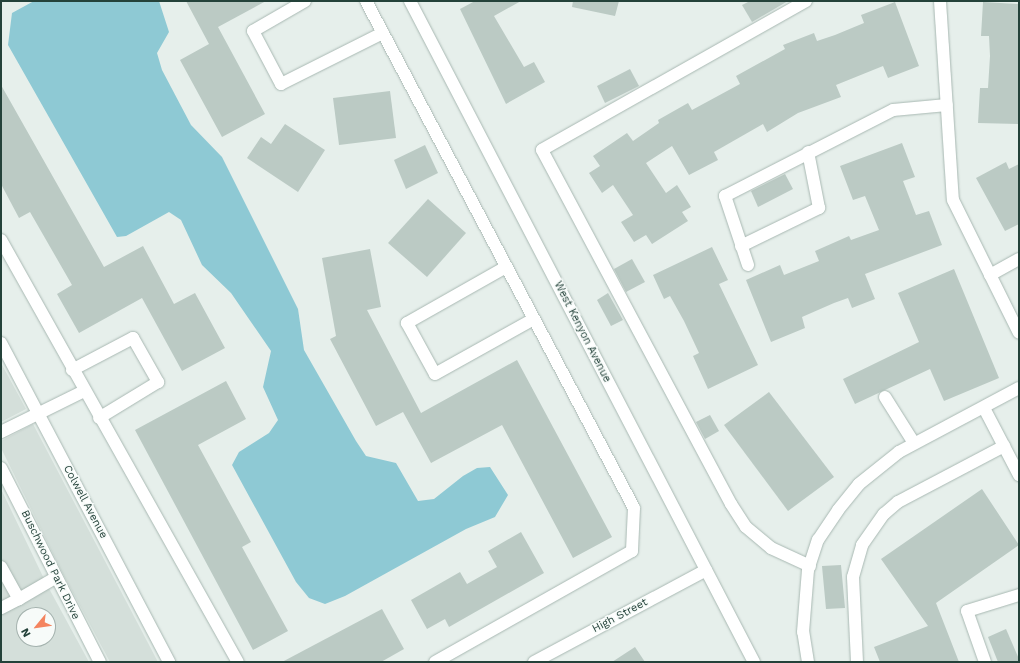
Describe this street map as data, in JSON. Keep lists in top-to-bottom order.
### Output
{
  "streets": {
    "street": [
      "West Kenyon Avenue",
      "Colwell Avenue",
      "Buschwood Park Drive",
      "High Street"
    ]
  },
  "crossings": [
    ["West Kenyon Avenue", "High Street"]
  ],
  "north": "bottom left"
}
